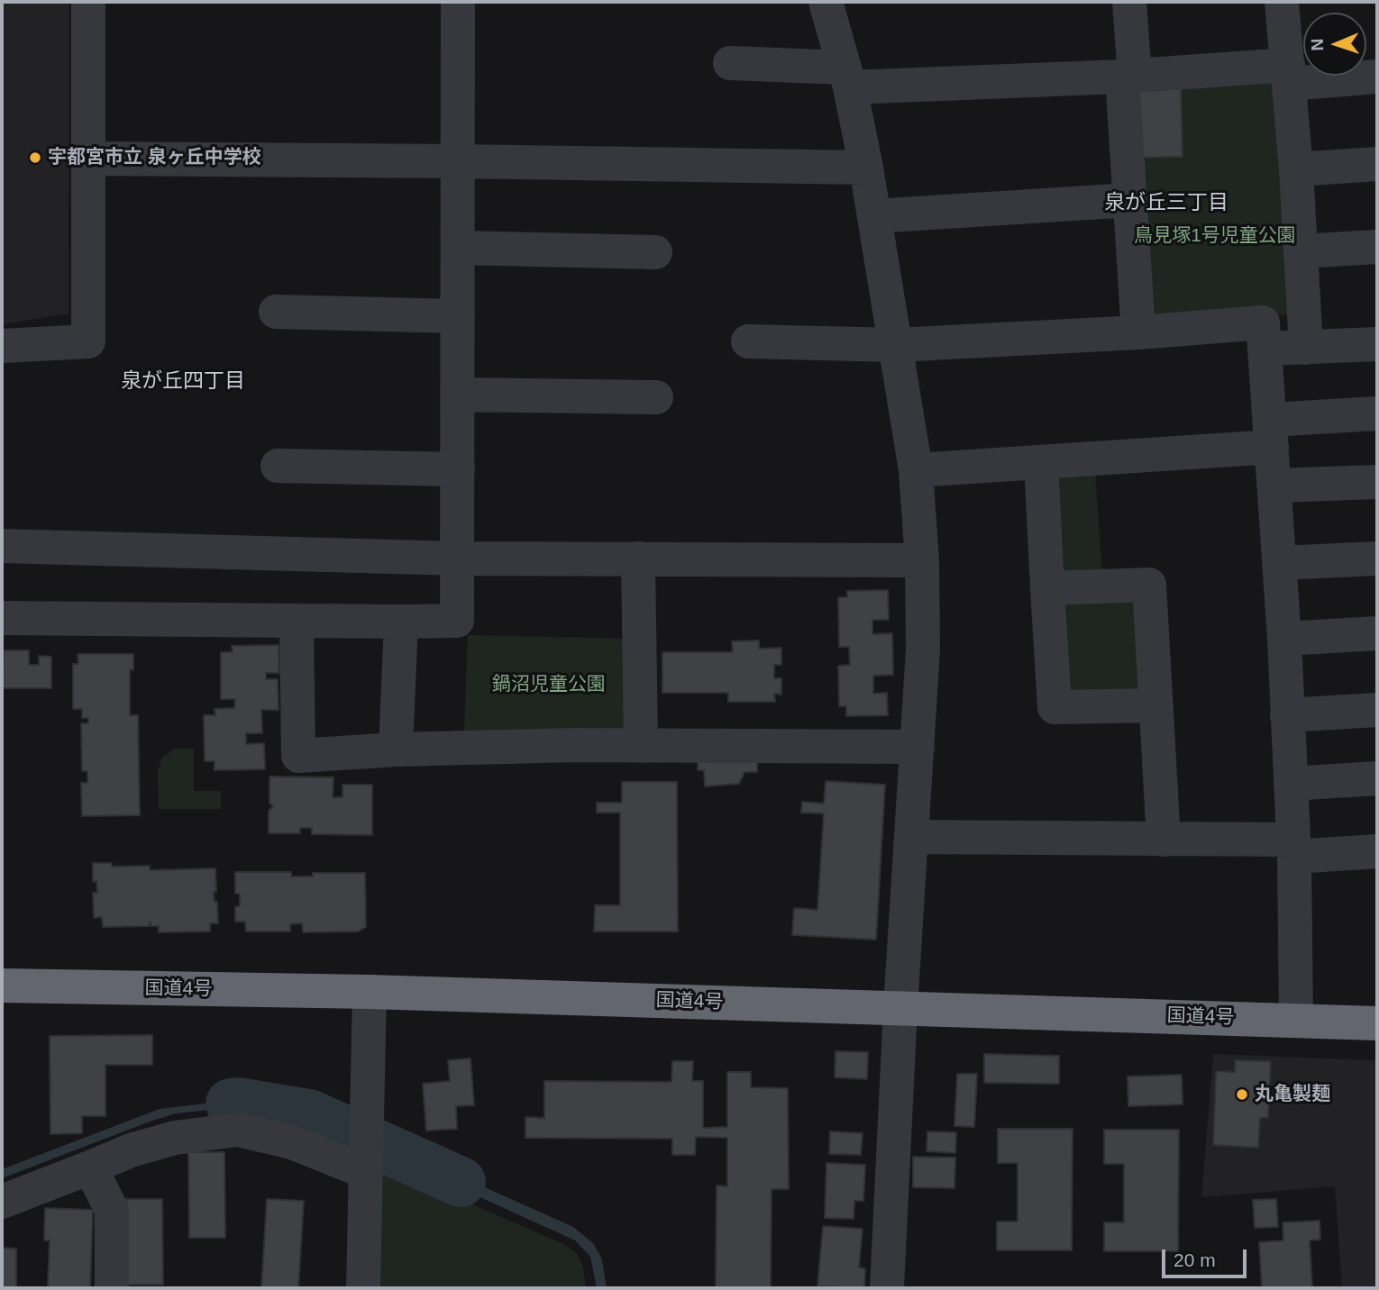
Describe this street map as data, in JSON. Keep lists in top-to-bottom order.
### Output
{
  "streets": {
    "highway": ["国道4号"]
  },
  "districts": ["泉が丘三丁目", "泉が丘四丁目"],
  "parks": ["鳥見塚1号児童公園", "鍋沼児童公園"],
  "places": ["宇都宮市立 泉ヶ丘中学校", "丸亀製麺"],
  "scale_bar": "20 m",
  "north": "left"
}
